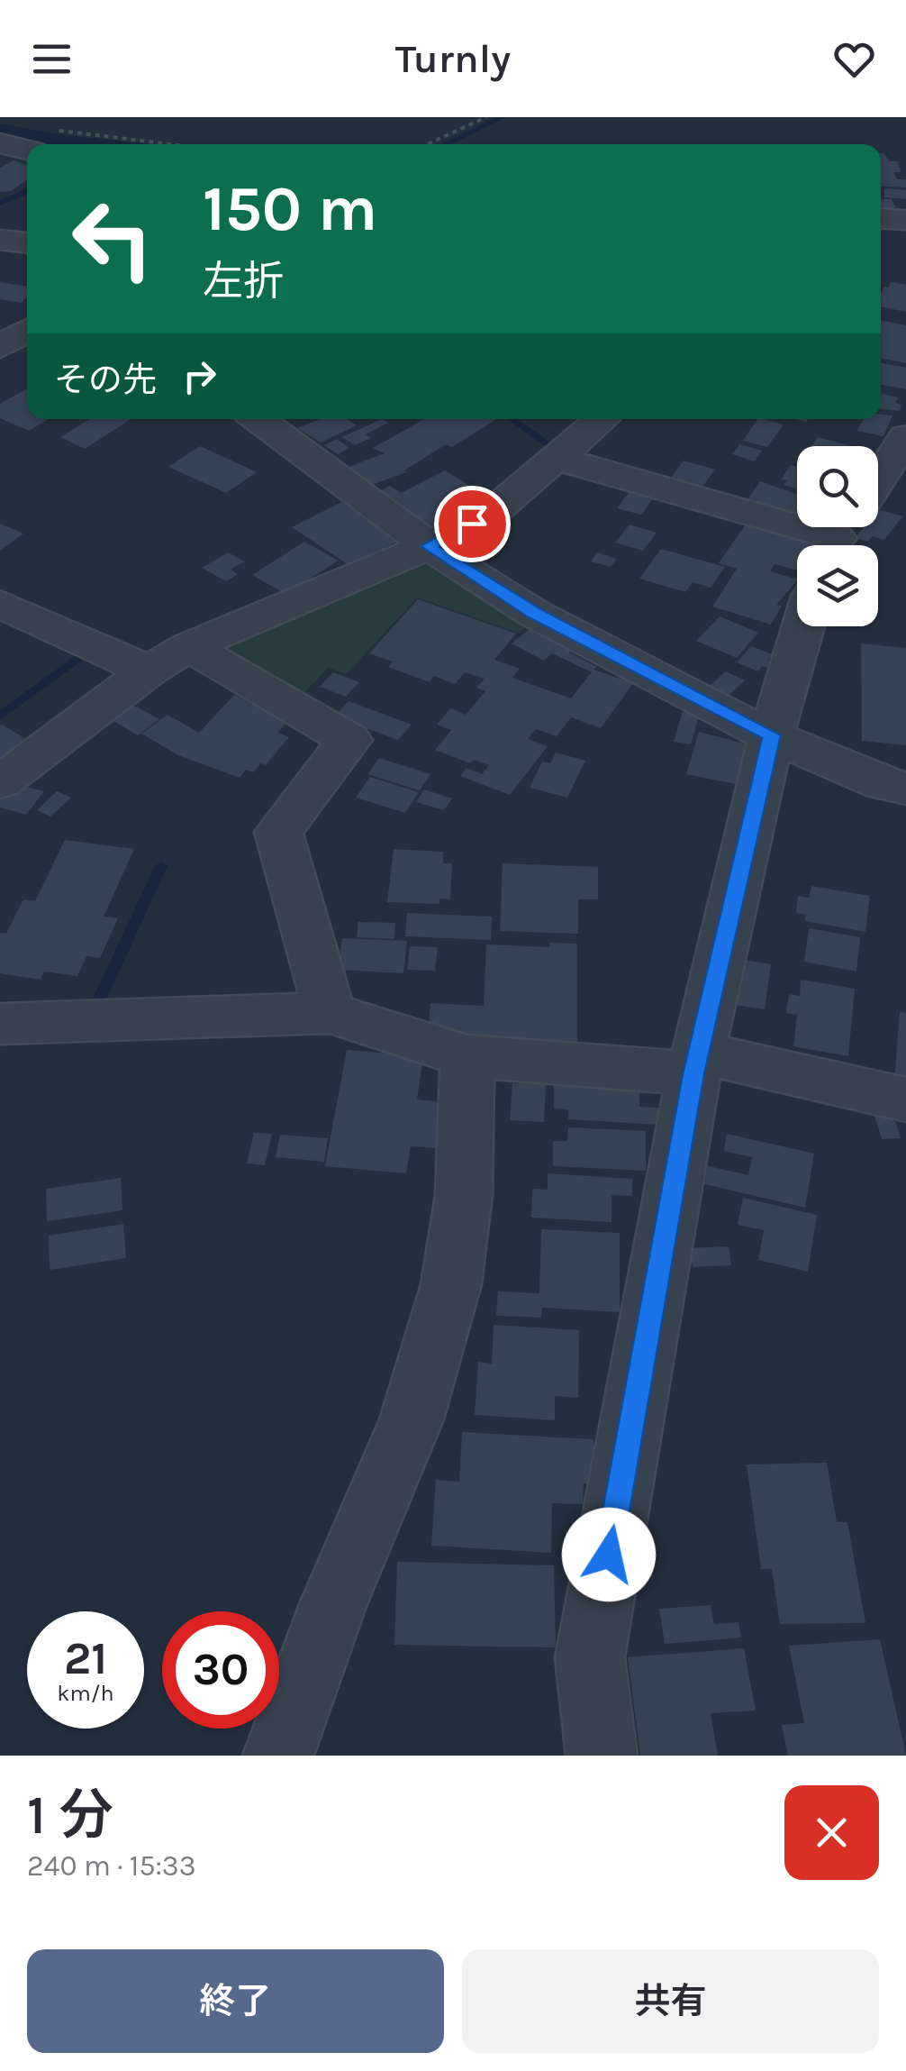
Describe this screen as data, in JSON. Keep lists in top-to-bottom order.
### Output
{
  "page": {
    "header": "Turnly",
    "turn": ["150 m", "左折"],
    "then": "その先",
    "speed": "21 km/h",
    "limit": "30",
    "heading": ["1 分", "240 m · 15:33"],
    "buttons": ["終了", "共有"]
  }
}
